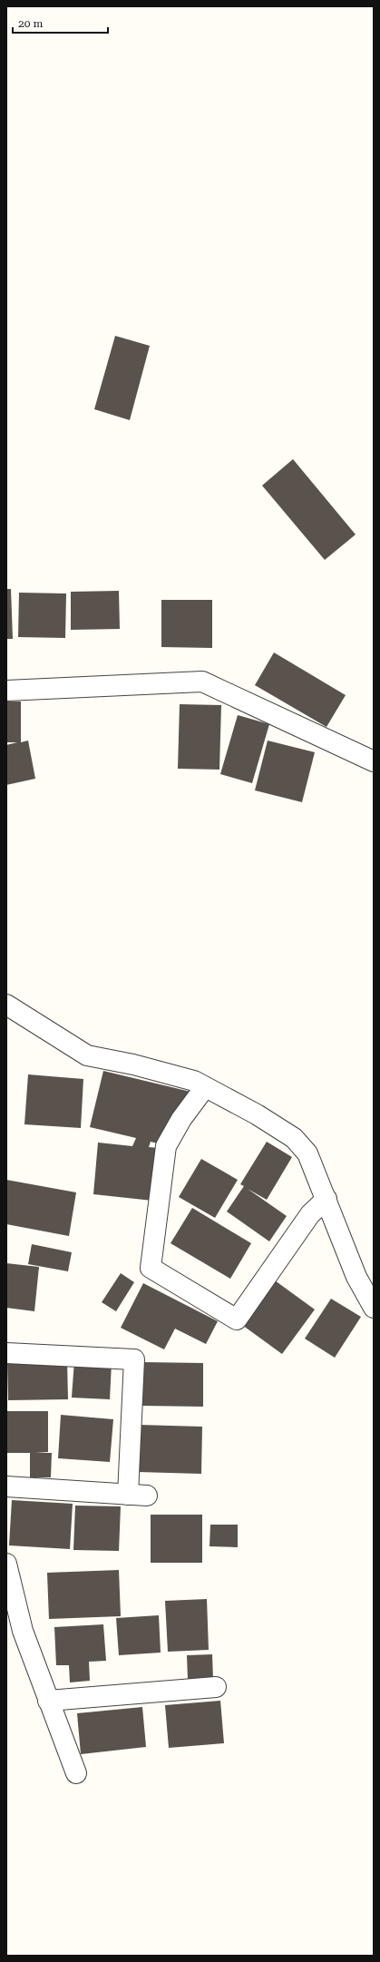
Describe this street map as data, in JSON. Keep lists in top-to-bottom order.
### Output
{
  "scale_bar": "20 m"
}
